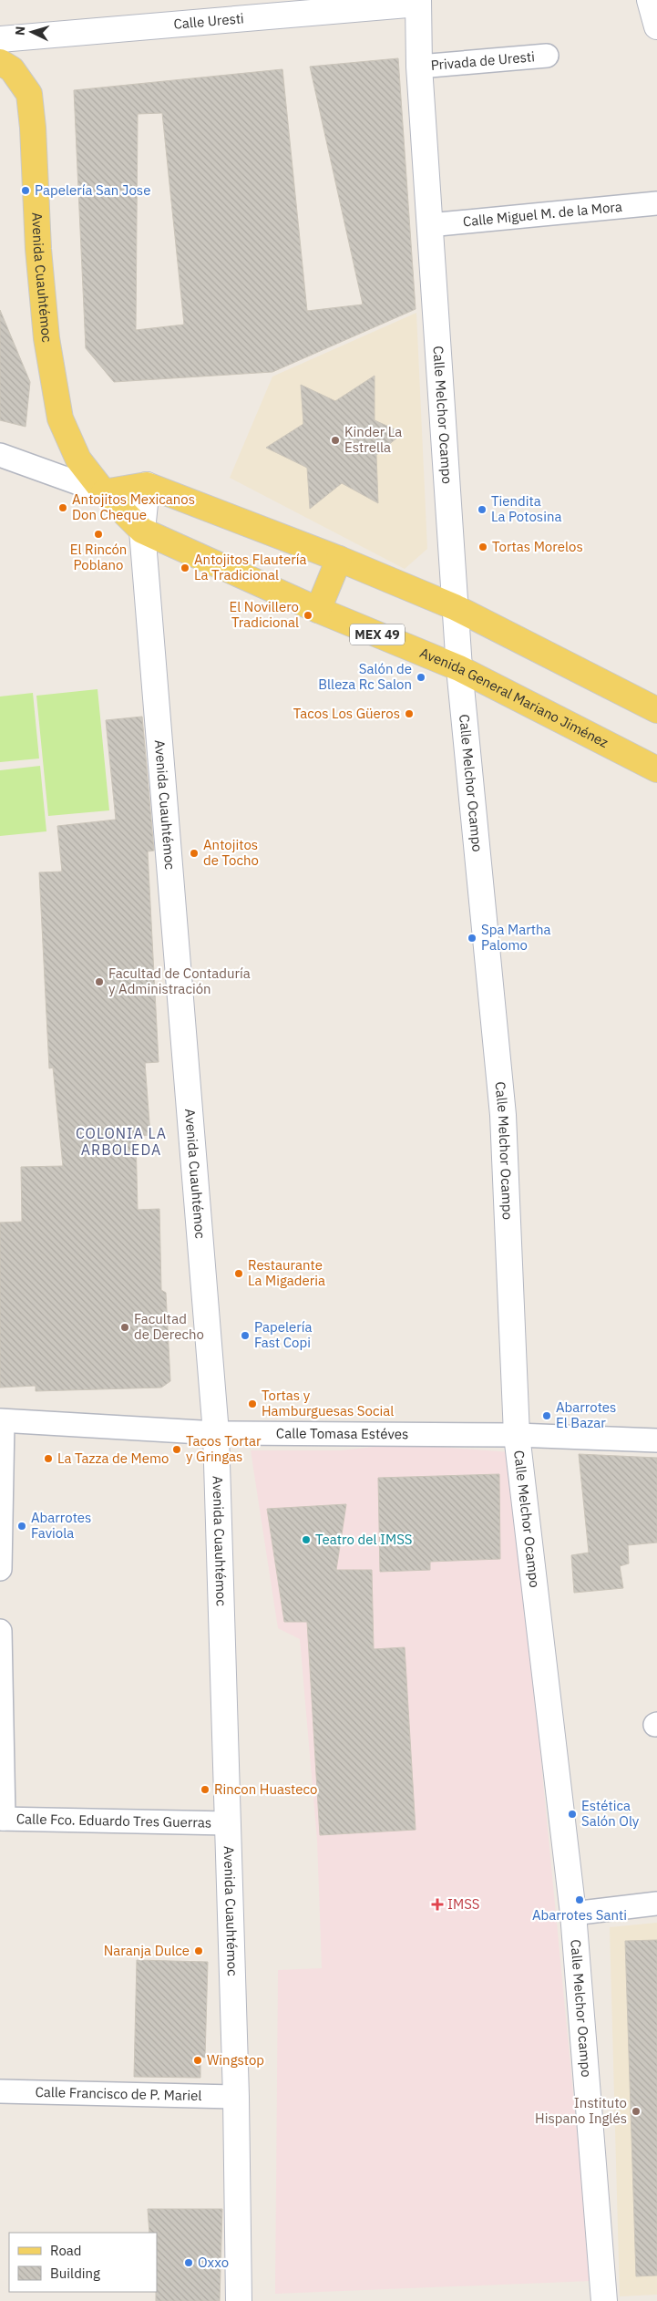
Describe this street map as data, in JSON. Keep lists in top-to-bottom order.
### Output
{
  "streets": {
    "main road": ["Avenida Cuauhtémoc", "MEX 49", "Avenida General Mariano Jiménez"],
    "street": [
      "Calle Uresti",
      "Privada de Uresti",
      "Calle Miguel M. de la Mora",
      "Calle Melchor Ocampo",
      "Calle Tomasa Estéves",
      "Calle Fco. Eduardo Tres Guerras",
      "Calle Francisco de P. Mariel"
    ]
  },
  "crossings": [
    ["Calle Uresti", "Calle Melchor Ocampo"],
    ["Privada de Uresti", "Calle Melchor Ocampo"],
    ["Calle Miguel M. de la Mora", "Calle Melchor Ocampo"],
    ["Avenida Cuauhtémoc", "Avenida General Mariano Jiménez"],
    ["Avenida Cuauhtémoc", "Calle Tomasa Estéves"],
    ["Avenida Cuauhtémoc", "Calle Fco. Eduardo Tres Guerras"],
    ["Avenida Cuauhtémoc", "Calle Francisco de P. Mariel"],
    ["Calle Melchor Ocampo", "Avenida General Mariano Jiménez"],
    ["Calle Melchor Ocampo", "Calle Tomasa Estéves"]
  ],
  "districts": ["COLONIA LA ARBOLEDA"],
  "places": {
    "other": [
      "Papelería San Jose",
      "Kinder La Estrella",
      "Antojitos Mexicanos Don Cheque",
      "Tiendita La Potosina",
      "El Rincón Poblano",
      "Tortas Morelos",
      "Antojitos Flautería La Tradicional",
      "El Novillero Tradicional",
      "Salón de Blleza Rc Salon",
      "Tacos Los Güeros",
      "Antojitos de Tocho",
      "Spa Martha Palomo",
      "Facultad de Contaduría y Administración",
      "Restaurante La Migaderia",
      "Facultad de Derecho",
      "Papelería Fast Copi",
      "Tortas y Hamburguesas Social",
      "Abarrotes El Bazar",
      "Tacos Tortar y Gringas",
      "La Tazza de Memo",
      "Abarrotes Faviola",
      "Teatro del IMSS",
      "Rincon Huasteco",
      "Estética Salón Oly",
      "Abarrotes Santi",
      "Naranja Dulce",
      "Wingstop",
      "Instituto Hispano Inglés",
      "Oxxo"
    ],
    "health": ["IMSS"]
  },
  "legend": ["Road", "Building"],
  "north": "left"
}
